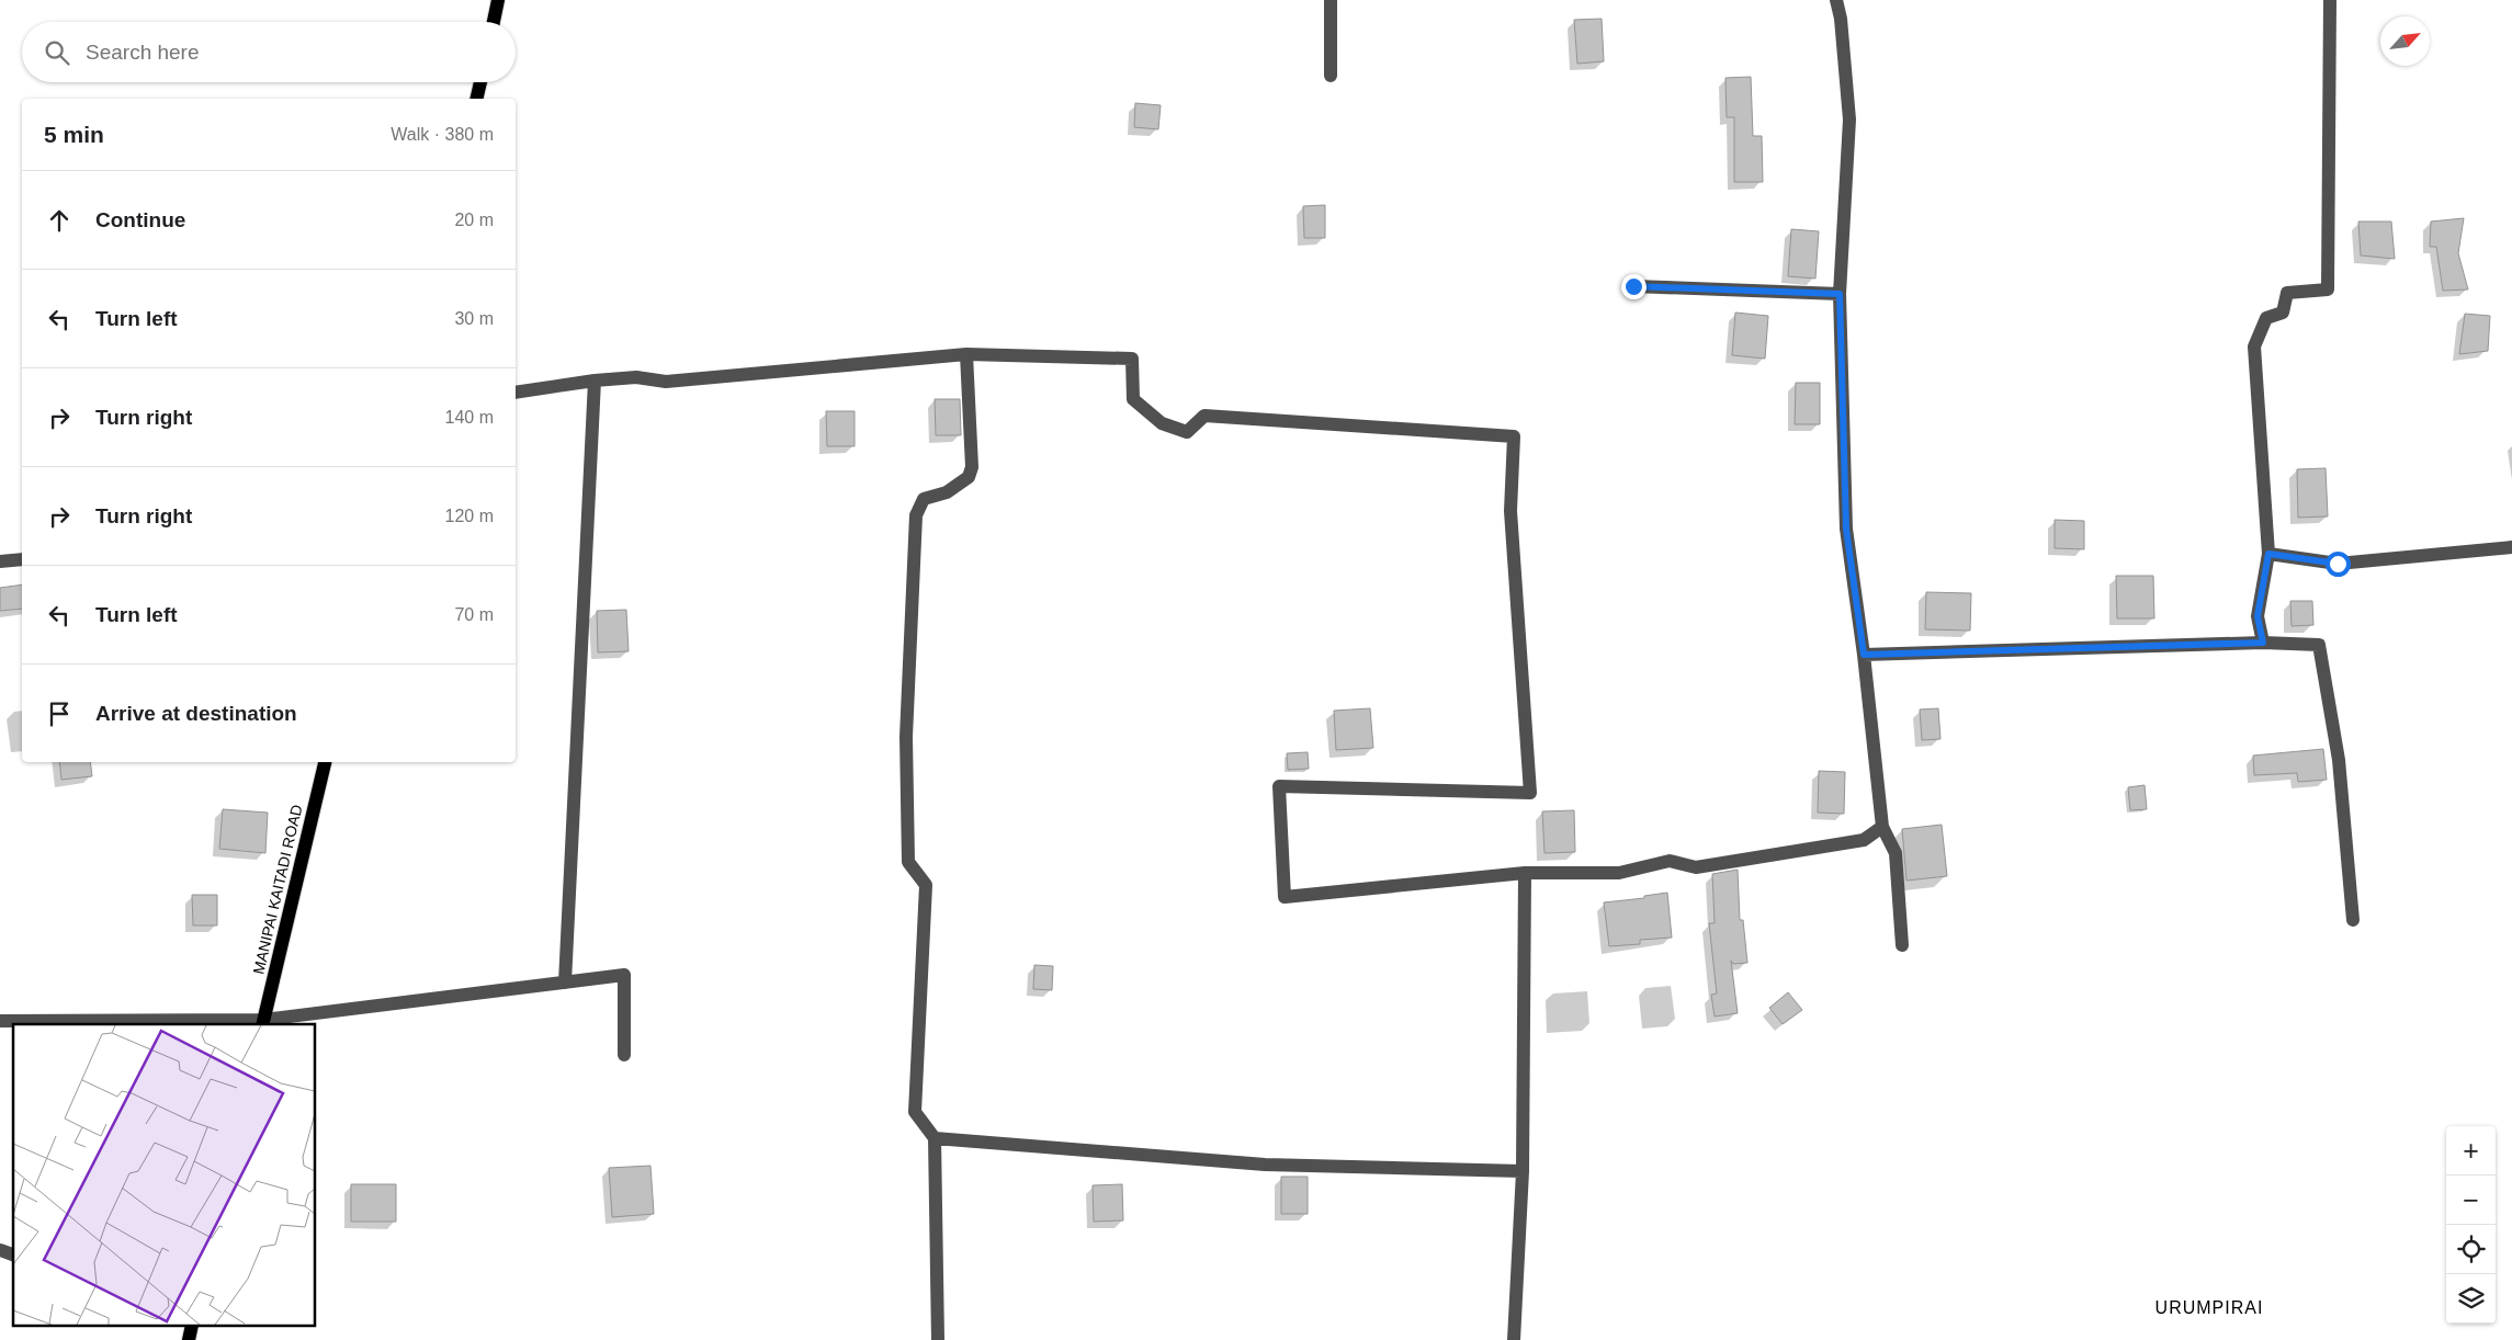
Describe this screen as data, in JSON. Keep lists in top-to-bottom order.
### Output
{
  "streets": {
    "main road": ["MANIPAI KAITADI ROAD"]
  },
  "districts": ["URUMPIRAI"],
  "north": "top right",
  "page": {
    "search": "Search here",
    "heading": ["5 min", "Walk · 380 m"],
    "list": [
      ["Continue", "20 m"],
      ["Turn left", "30 m"],
      ["Turn right", "140 m"],
      ["Turn right", "120 m"],
      ["Turn left", "70 m"],
      "Arrive at destination"
    ],
    "map_buttons": ["+", "−"]
  }
}
